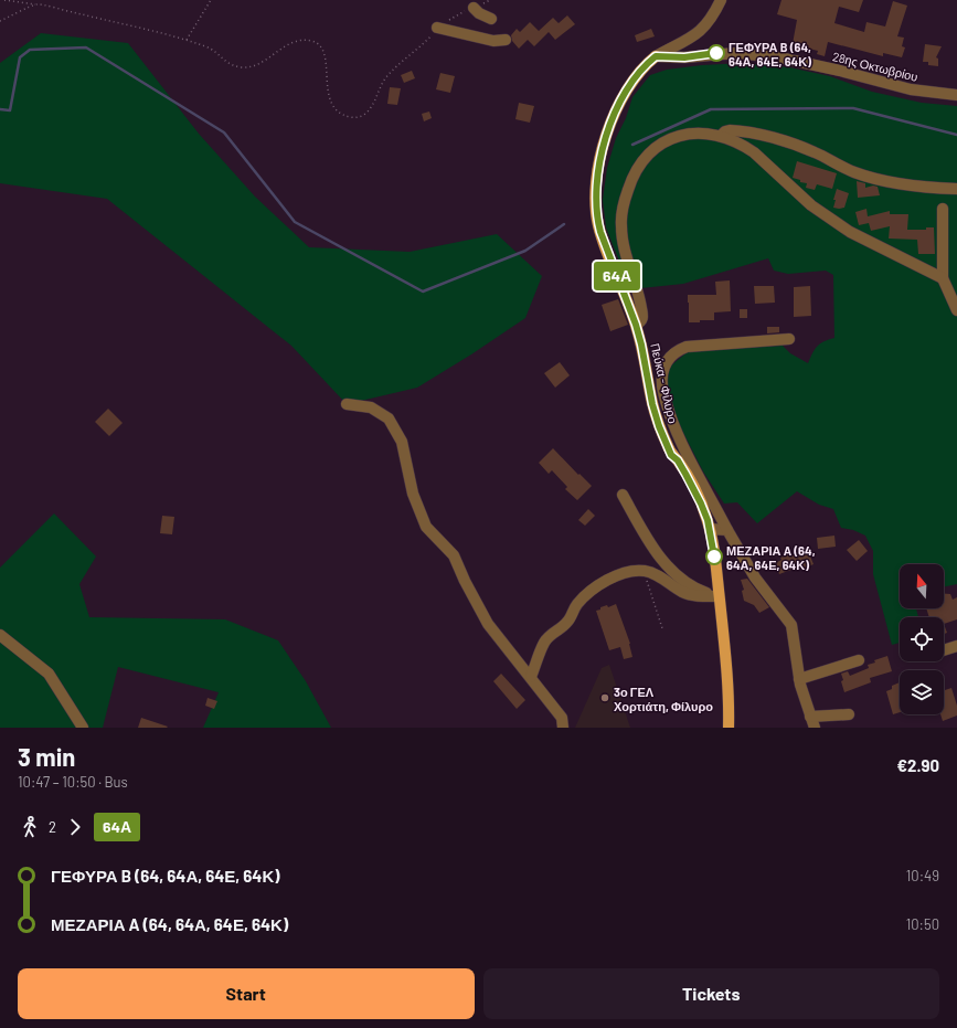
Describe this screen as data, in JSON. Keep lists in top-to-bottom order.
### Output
{
  "streets": {
    "main road": ["Πεύκα - Φίλυρο"],
    "street": ["28ης Οκτωβρίου"]
  },
  "crossings": [
    ["28ης Οκτωβρίου", "Πεύκα - Φίλυρο"]
  ],
  "places": ["ΓΕΦΥΡΑ B (64, 64Α, 64Ε, 64Κ)", "ΜΕΖΑΡΙΑ A (64, 64Α, 64Ε, 64Κ)", "3ο ΓΕΛ Χορτιάτη, Φίλυρο"],
  "lines": ["bus line 64Α"],
  "north": "top",
  "page": {
    "on_map": "64Α",
    "heading": ["3 min", "10:47 – 10:50 · Bus", "€2.90"],
    "legs": ["2", "64Α"],
    "list": [
      {
        "name": "ΓΕΦΥΡΑ B (64, 64Α, 64Ε, 64Κ)",
        "value": "10:49"
      },
      {
        "name": "ΜΕΖΑΡΙΑ A (64, 64Α, 64Ε, 64Κ)",
        "value": "10:50"
      }
    ],
    "buttons": ["Start", "Tickets"]
  }
}
